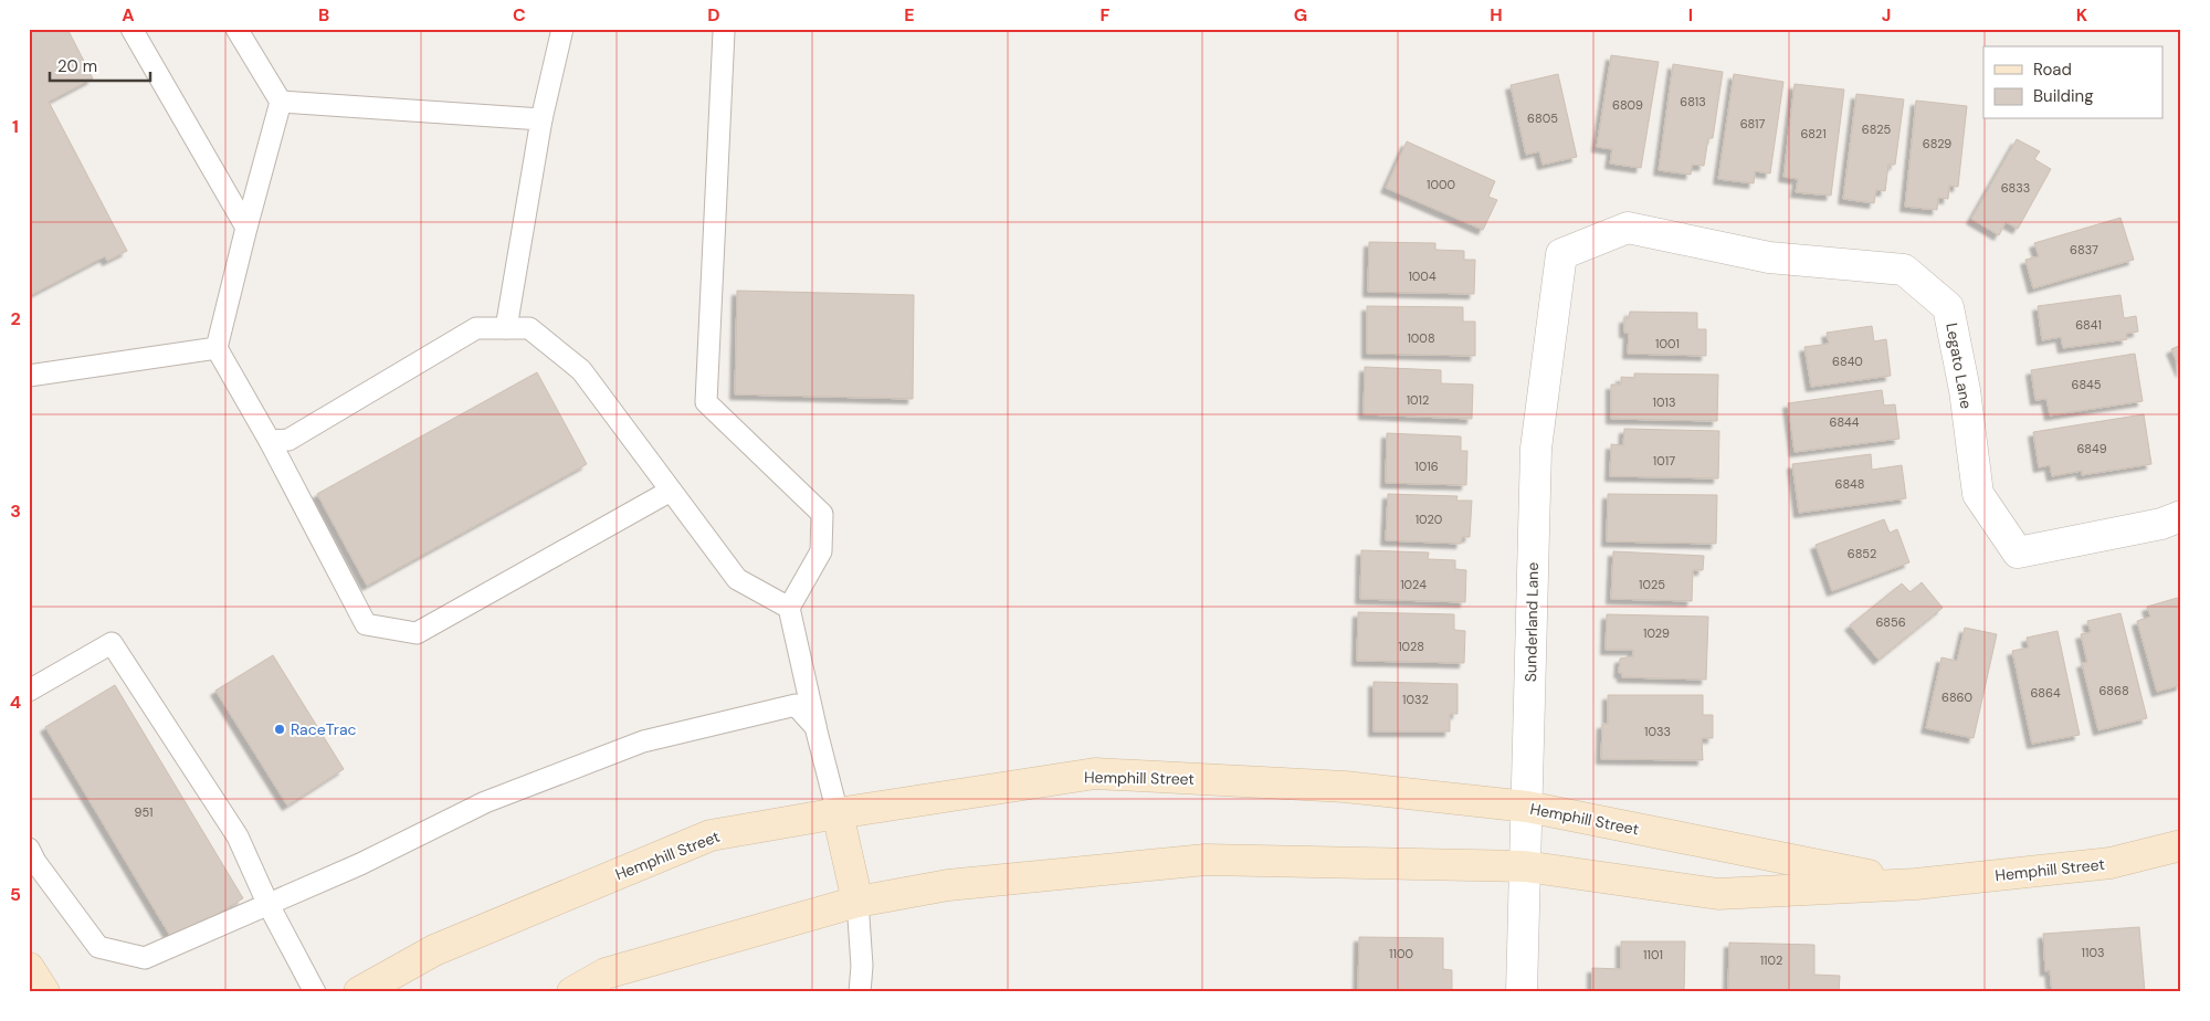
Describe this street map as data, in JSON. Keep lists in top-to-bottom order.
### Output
{
  "streets": {
    "street": ["Legato Lane", "Sunderland Lane", "Hemphill Street"]
  },
  "crossings": [
    ["Legato Lane", "Sunderland Lane"],
    ["Sunderland Lane", "Hemphill Street"]
  ],
  "places": ["RaceTrac"],
  "house_numbers": [
    "6813",
    "6809",
    "6805",
    "6817",
    "6825",
    "6821",
    "6829",
    "1000",
    "6833",
    "6837",
    "1004",
    "6841",
    "1008",
    "1001",
    "6840",
    "6845",
    "1012",
    "1013",
    "6844",
    "6849",
    "1017",
    "1016",
    "6848",
    "1020",
    "6852",
    "1024",
    "1025",
    "6856",
    "1029",
    "1028",
    "6868",
    "6864",
    "6860",
    "1032",
    "1033",
    "951",
    "1103",
    "1100",
    "1101",
    "1102"
  ],
  "legend": ["Road", "Building"],
  "scale_bar": "20 m",
  "grid": {
    "columns": [
      "A",
      "B",
      "C",
      "D",
      "E",
      "F",
      "G",
      "H",
      "I",
      "J",
      "K"
    ],
    "rows": [
      "1",
      "2",
      "3",
      "4",
      "5"
    ]
  }
}
